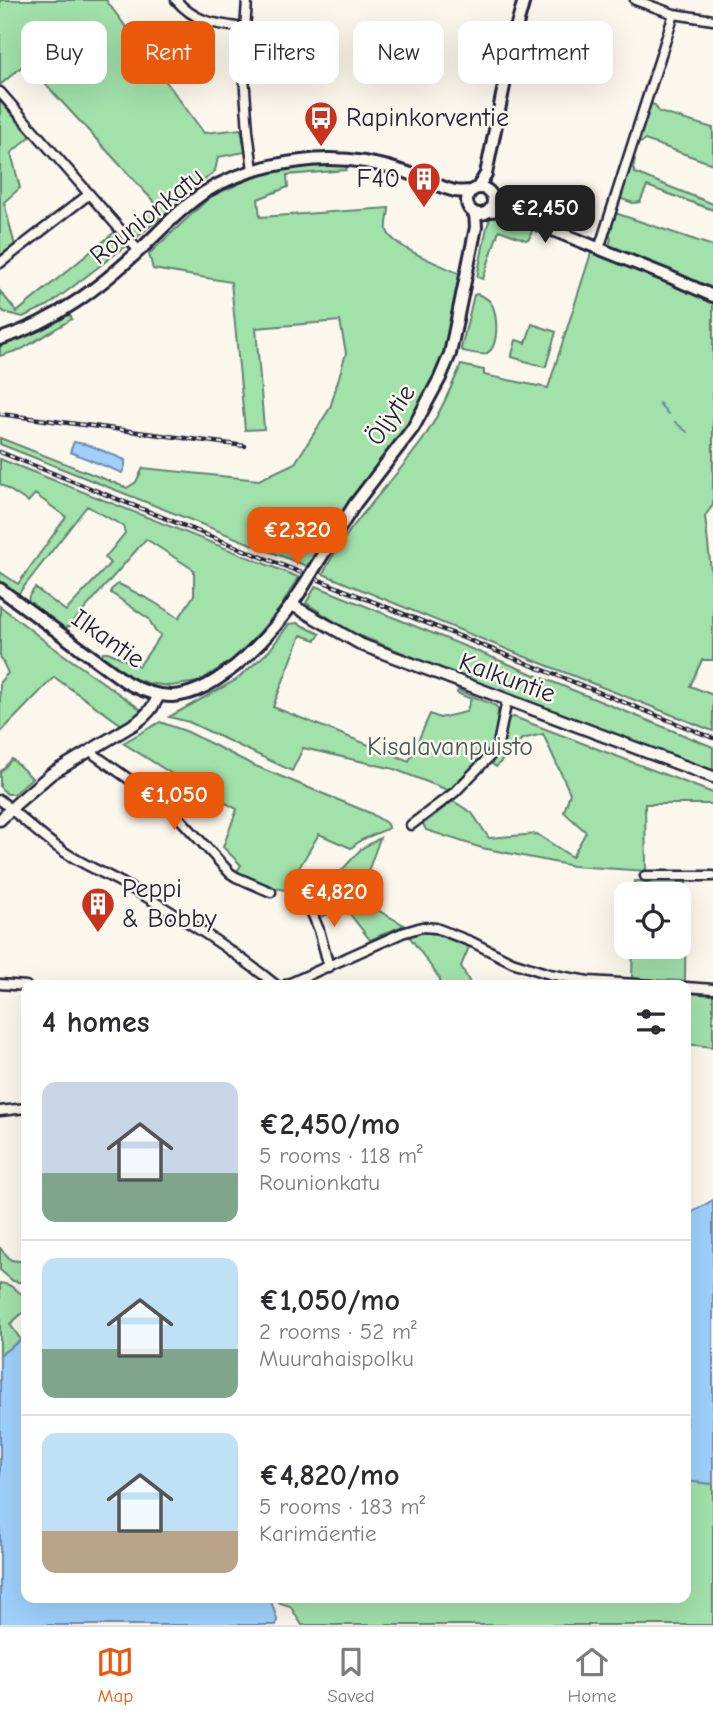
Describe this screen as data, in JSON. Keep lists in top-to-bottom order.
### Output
{
  "streets": {
    "main road": ["Rounionkatu", "Öljytie", "Ilkantie"],
    "street": ["Kalkuntie"]
  },
  "crossings": [
    ["Rounionkatu", "Öljytie"],
    ["Öljytie", "Ilkantie"],
    ["Öljytie", "Kalkuntie"],
    ["Ilkantie", "Kalkuntie"]
  ],
  "parks": ["Kisalavanpuisto"],
  "places": {
    "bus stop": ["Rapinkorventie"],
    "building": ["F40", "Peppi & Bobby"]
  },
  "page": {
    "chip": [
      "Buy",
      "Rent",
      "Filters",
      "New",
      "Apartment"
    ],
    "price": [
      "€2,450",
      "€2,320",
      "€1,050",
      "€4,820"
    ],
    "heading": "4 homes",
    "list": [
      {
        "name": "€2,450/mo",
        "note": "5 rooms · 118 m² · Rounionkatu"
      },
      {
        "name": "€1,050/mo",
        "note": "2 rooms · 52 m² · Muurahaispolku"
      },
      {
        "name": "€4,820/mo",
        "note": "5 rooms · 183 m² · Karimäentie"
      }
    ],
    "tabs": ["Map", "Saved", "Home"]
  }
}
